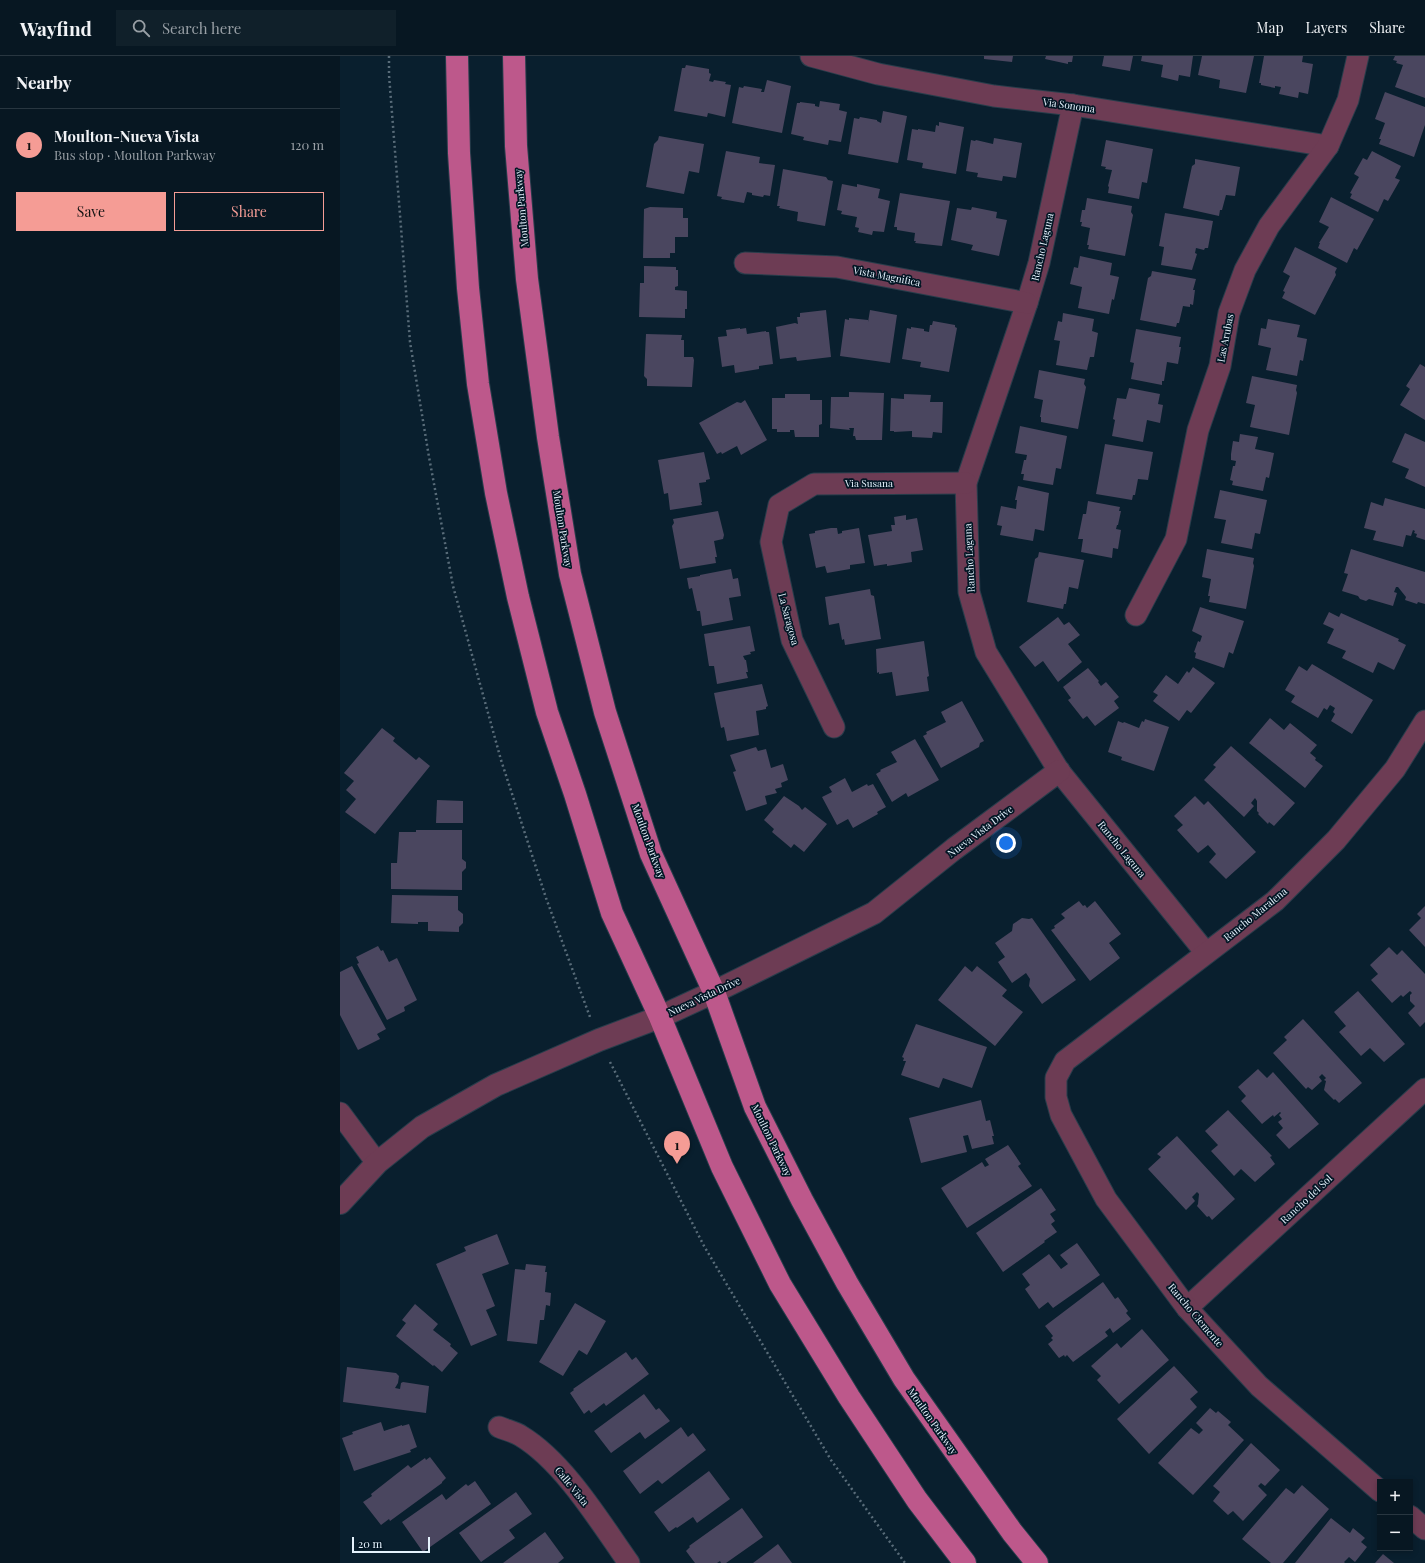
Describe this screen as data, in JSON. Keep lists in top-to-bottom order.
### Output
{
  "streets": {
    "main road": ["Moulton Parkway"],
    "street": [
      "Via Sonoma",
      "Rancho Laguna",
      "Vista Magnifica",
      "Las Arubas",
      "Via Susana",
      "La Saragosa",
      "Nueva Vista Drive",
      "Rancho Maralena",
      "Rancho del Sol",
      "Rancho Clemente",
      "Calle Vista"
    ]
  },
  "crossings": [
    ["Via Sonoma", "Rancho Laguna"],
    ["Via Sonoma", "Las Arubas"],
    ["Moulton Parkway", "Nueva Vista Drive"],
    ["Rancho Laguna", "Vista Magnifica"],
    ["Rancho Laguna", "Via Susana"],
    ["Rancho Laguna", "Nueva Vista Drive"],
    ["Rancho Laguna", "Rancho Maralena"],
    ["Via Susana", "La Saragosa"],
    ["Rancho Maralena", "Rancho Clemente"],
    ["Rancho del Sol", "Rancho Clemente"]
  ],
  "scale_bar": "20 m",
  "page": {
    "header": "Wayfind",
    "search": "Search here",
    "nav": ["Map", "Layers", "Share"],
    "heading": "Nearby",
    "list": [
      {
        "mark": "1",
        "name": "Moulton-Nueva Vista",
        "note": "Bus stop · Moulton Parkway",
        "value": "120 m"
      }
    ],
    "buttons": ["Save", "Share"],
    "pins": "1",
    "map_buttons": ["+", "−"],
    "scale": "20 m"
  }
}
